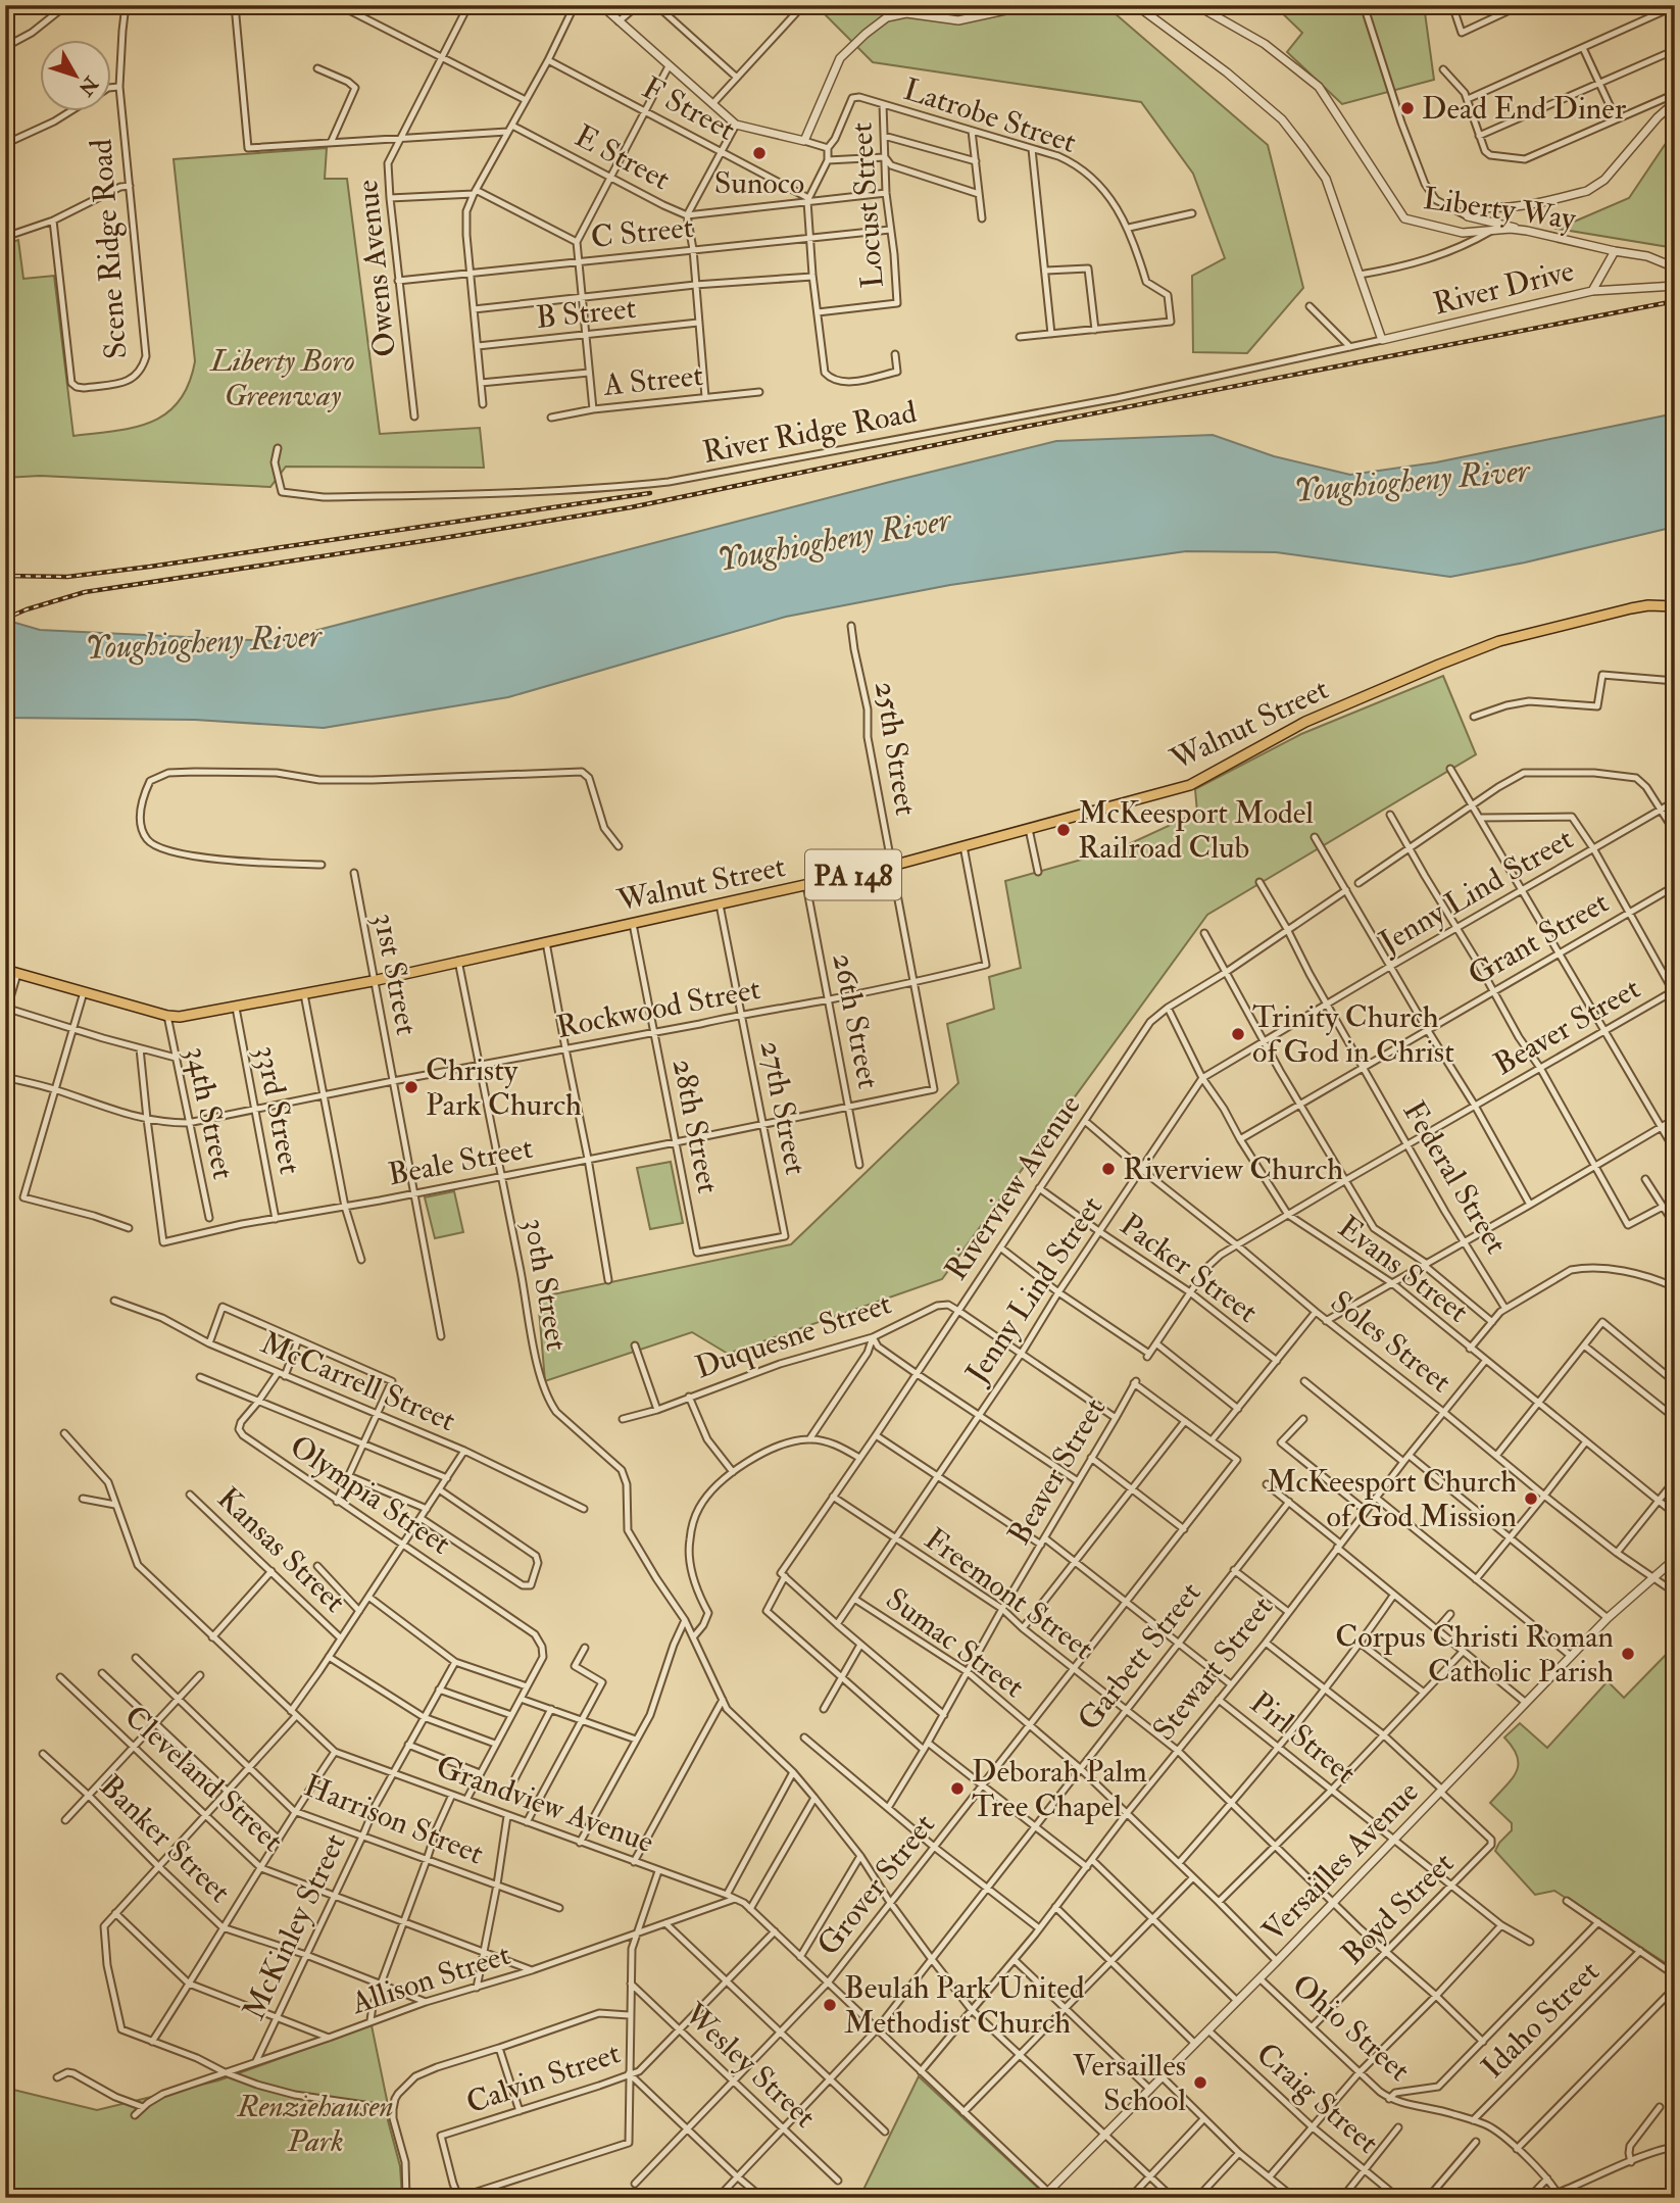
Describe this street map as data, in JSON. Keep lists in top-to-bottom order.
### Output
{
  "streets": {
    "main road": ["Walnut Street", "PA 148"],
    "street": [
      "F Street",
      "Latrobe Street",
      "E Street",
      "Locust Street",
      "Liberty Way",
      "C Street",
      "Scene Ridge Road",
      "Owens Avenue",
      "River Drive",
      "B Street",
      "A Street",
      "River Ridge Road",
      "25th Street",
      "Jenny Lind Street",
      "Grant Street",
      "31st Street",
      "Rockwood Street",
      "26th Street",
      "Beaver Street",
      "27th Street",
      "33rd Street",
      "34th Street",
      "28th Street",
      "Beale Street",
      "Federal Street",
      "Riverview Avenue",
      "Packer Street",
      "Evans Street",
      "30th Street",
      "Duquesne Street",
      "Soles Street",
      "McCarrell Street",
      "Olympia Street",
      "Kansas Street",
      "Freemont Street",
      "Sumac Street",
      "Garbett Street",
      "Stewart Street",
      "Pirl Street",
      "Cleveland Street",
      "Grandview Avenue",
      "Harrison Street",
      "Banker Street",
      "Versailles Avenue",
      "Grover Street",
      "Boyd Street",
      "McKinley Street",
      "Allison Street",
      "Idaho Street",
      "Ohio Street",
      "Wesley Street",
      "Calvin Street",
      "Craig Street"
    ]
  },
  "crossings": [
    ["F Street", "E Street"],
    ["Latrobe Street", "Locust Street"],
    ["E Street", "Locust Street"],
    ["Locust Street", "C Street"],
    ["Liberty Way", "River Drive"],
    ["C Street", "Owens Avenue"],
    ["River Drive", "River Ridge Road"],
    ["Walnut Street", "25th Street"],
    ["Walnut Street", "31st Street"],
    ["Walnut Street", "Rockwood Street"],
    ["Walnut Street", "26th Street"],
    ["Walnut Street", "27th Street"],
    ["Walnut Street", "33rd Street"],
    ["Walnut Street", "34th Street"],
    ["Walnut Street", "28th Street"],
    ["Walnut Street", "30th Street"],
    ["25th Street", "Rockwood Street"],
    ["25th Street", "Beale Street"],
    ["Jenny Lind Street", "Beaver Street"],
    ["Jenny Lind Street", "Federal Street"],
    ["Jenny Lind Street", "Packer Street"],
    ["Jenny Lind Street", "Evans Street"],
    ["Jenny Lind Street", "Soles Street"],
    ["Jenny Lind Street", "Freemont Street"],
    ["Jenny Lind Street", "Sumac Street"],
    ["Grant Street", "Federal Street"],
    ["Grant Street", "Evans Street"],
    ["31st Street", "Rockwood Street"],
    ["31st Street", "Beale Street"],
    ["Rockwood Street", "26th Street"],
    ["Rockwood Street", "27th Street"],
    ["Rockwood Street", "33rd Street"],
    ["Rockwood Street", "34th Street"],
    ["Rockwood Street", "28th Street"],
    ["Rockwood Street", "Beale Street"],
    ["Rockwood Street", "30th Street"],
    ["26th Street", "Beale Street"],
    ["Beaver Street", "Federal Street"],
    ["Beaver Street", "Packer Street"],
    ["Beaver Street", "Evans Street"],
    ["Beaver Street", "Soles Street"],
    ["Beaver Street", "Freemont Street"],
    ["Beaver Street", "Sumac Street"],
    ["27th Street", "28th Street"],
    ["27th Street", "Beale Street"],
    ["33rd Street", "Beale Street"],
    ["28th Street", "Beale Street"],
    ["Beale Street", "30th Street"],
    ["Federal Street", "Riverview Avenue"],
    ["Riverview Avenue", "Packer Street"],
    ["Riverview Avenue", "Evans Street"],
    ["Riverview Avenue", "Duquesne Street"],
    ["Riverview Avenue", "Soles Street"],
    ["Riverview Avenue", "Freemont Street"],
    ["Evans Street", "Stewart Street"],
    ["30th Street", "Garbett Street"],
    ["30th Street", "Stewart Street"],
    ["30th Street", "Versailles Avenue"],
    ["30th Street", "Grover Street"],
    ["Soles Street", "Stewart Street"],
    ["Soles Street", "Versailles Avenue"],
    ["McCarrell Street", "Olympia Street"],
    ["Freemont Street", "Garbett Street"],
    ["Freemont Street", "Stewart Street"],
    ["Freemont Street", "Versailles Avenue"],
    ["Freemont Street", "Grover Street"],
    ["Freemont Street", "Boyd Street"],
    ["Sumac Street", "Garbett Street"],
    ["Sumac Street", "Stewart Street"],
    ["Sumac Street", "Versailles Avenue"],
    ["Sumac Street", "Grover Street"],
    ["Garbett Street", "Grandview Avenue"],
    ["Garbett Street", "Wesley Street"],
    ["Stewart Street", "Pirl Street"],
    ["Stewart Street", "Grandview Avenue"],
    ["Pirl Street", "Versailles Avenue"],
    ["Pirl Street", "Boyd Street"],
    ["Cleveland Street", "McKinley Street"],
    ["Cleveland Street", "Allison Street"],
    ["Grandview Avenue", "Versailles Avenue"],
    ["Grandview Avenue", "Grover Street"],
    ["Grandview Avenue", "McKinley Street"],
    ["Grandview Avenue", "Allison Street"],
    ["Grandview Avenue", "Calvin Street"],
    ["Harrison Street", "McKinley Street"],
    ["Banker Street", "McKinley Street"],
    ["Banker Street", "Allison Street"],
    ["Versailles Avenue", "Boyd Street"],
    ["Versailles Avenue", "Ohio Street"],
    ["Versailles Avenue", "Craig Street"],
    ["Grover Street", "Wesley Street"],
    ["Boyd Street", "Ohio Street"],
    ["McKinley Street", "Allison Street"],
    ["Idaho Street", "Ohio Street"],
    ["Wesley Street", "Calvin Street"]
  ],
  "water": ["Youghiogheny River"],
  "parks": ["Liberty Boro Greenway", "Renziehausen Park"],
  "places": [
    "Dead End Diner",
    "Sunoco",
    "McKeesport Model Railroad Club",
    "Trinity Church of God in Christ",
    "Christy Park Church",
    "Riverview Church",
    "McKeesport Church of God Mission",
    "Corpus Christi Roman Catholic Parish",
    "Deborah Palm Tree Chapel",
    "Beulah Park United Methodist Church",
    "Versailles School"
  ],
  "north": "bottom right"
}
